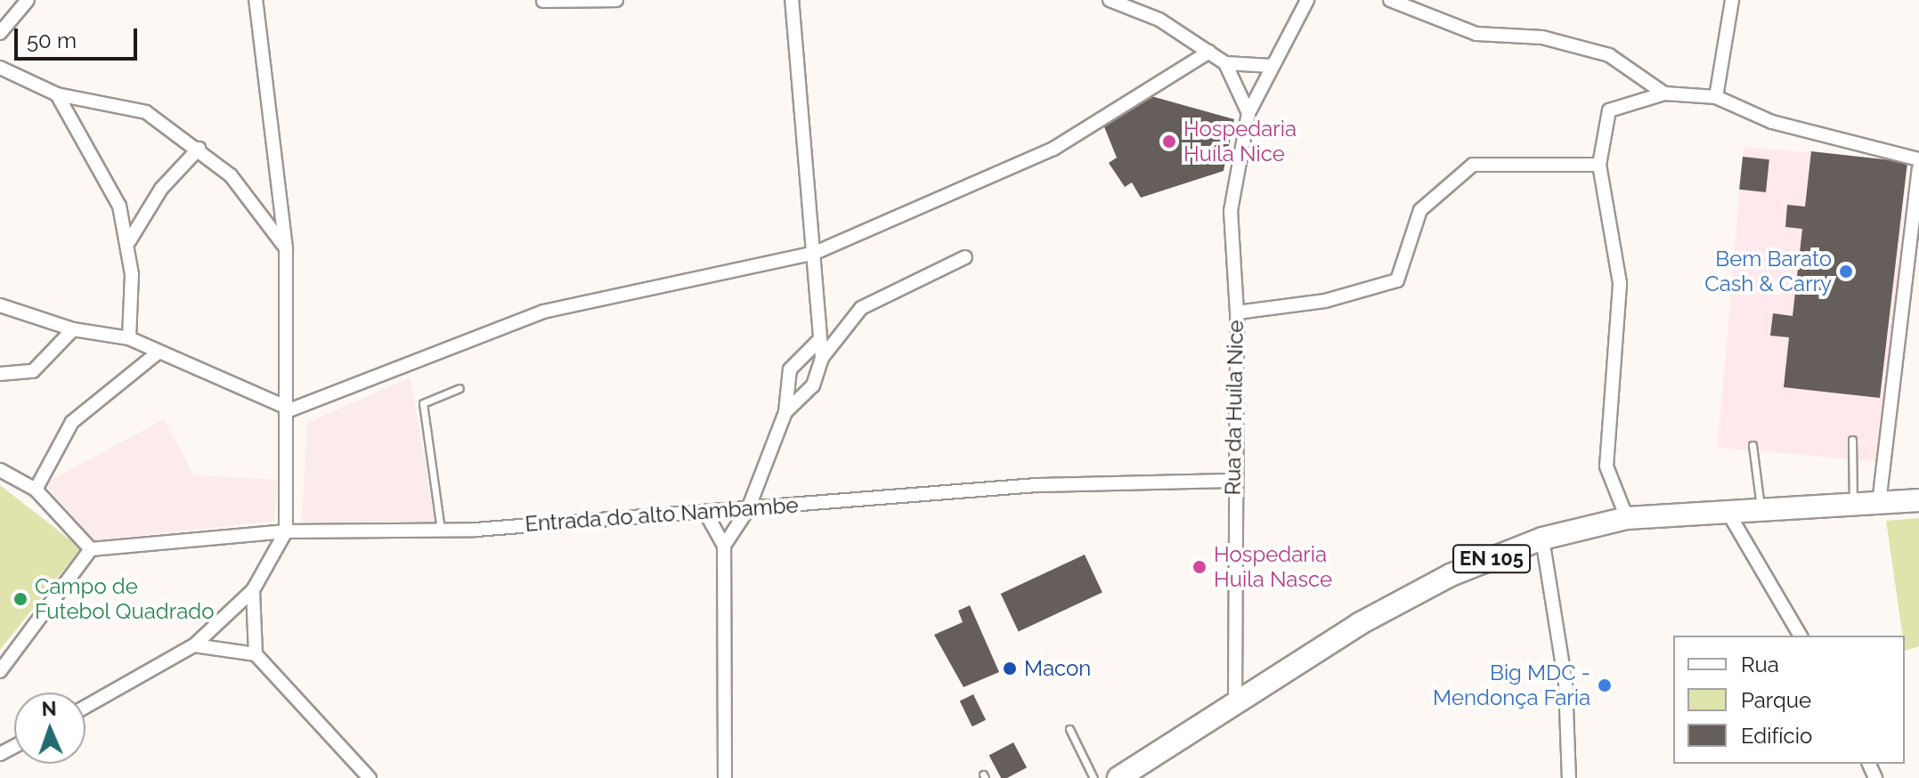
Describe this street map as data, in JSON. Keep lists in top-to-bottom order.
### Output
{
  "streets": {
    "main road": ["EN 105"],
    "street": ["Rua da Huíla Nice", "Entrada do alto Nambambe"]
  },
  "crossings": [
    ["Rua da Huíla Nice", "Entrada do alto Nambambe"],
    ["Rua da Huíla Nice", "EN 105"]
  ],
  "places": [
    "Hospedaria Huíla Nice",
    "Bem Barato Cash & Carry",
    "Hospedaria Huila Nasce",
    "Campo de Futebol Quadrado",
    "Macon",
    "Big MDC - Mendonça Faria"
  ],
  "legend": ["Rua", "Parque", "Edifício"],
  "scale_bar": "50 m",
  "north": "top"
}
